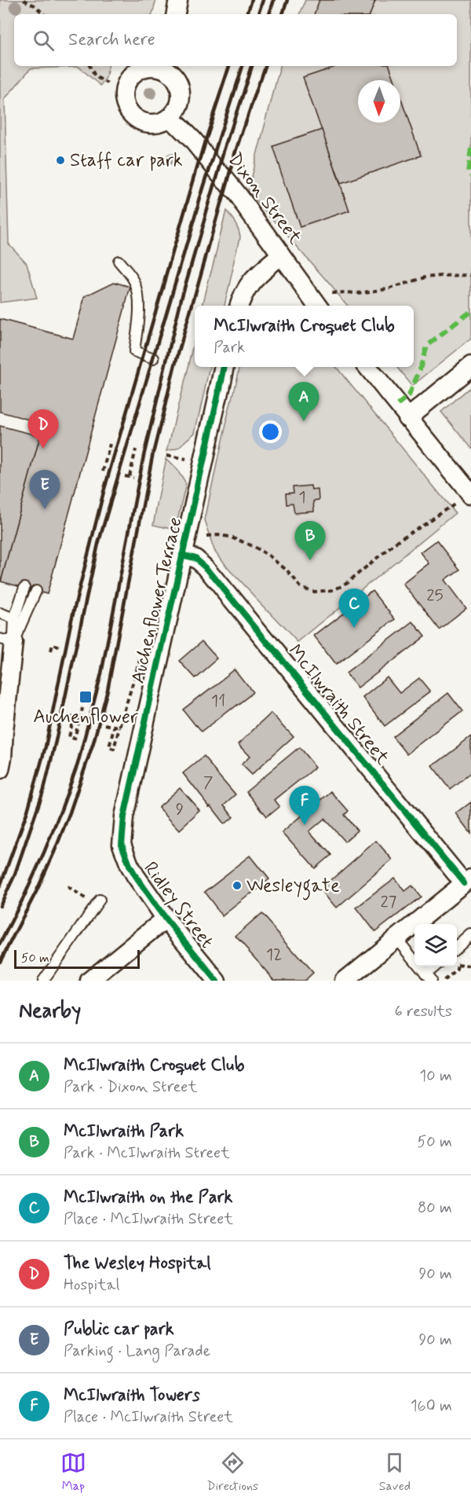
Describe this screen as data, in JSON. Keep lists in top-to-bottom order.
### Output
{
  "streets": {
    "street": [
      "Dixon Street",
      "Auchenflower Terrace",
      "McIlwraith Street",
      "Ridley Street"
    ]
  },
  "crossings": [
    ["Auchenflower Terrace", "McIlwraith Street"],
    ["Auchenflower Terrace", "Ridley Street"]
  ],
  "places": {
    "other": ["Staff car park", "Wesleygate"],
    "transit": ["Auchenflower"]
  },
  "house_numbers": [
    "1",
    "25",
    "11",
    "7",
    "9",
    "27",
    "12"
  ],
  "scale_bar": "50 m",
  "north": "bottom",
  "page": {
    "search": "Search here",
    "popup": ["McIlwraith Croquet Club", "Park"],
    "pins": [
      "A",
      "D",
      "E",
      "B",
      "C",
      "F"
    ],
    "scale": "50 m",
    "heading": ["Nearby", "6 results"],
    "list": [
      {
        "mark": "A",
        "name": "McIlwraith Croquet Club",
        "note": "Park · Dixon Street",
        "value": "10 m"
      },
      {
        "mark": "B",
        "name": "McIlwraith Park",
        "note": "Park · McIlwraith Street",
        "value": "50 m"
      },
      {
        "mark": "C",
        "name": "McIlwraith on the Park",
        "note": "Place · McIlwraith Street",
        "value": "80 m"
      },
      {
        "mark": "D",
        "name": "The Wesley Hospital",
        "note": "Hospital",
        "value": "90 m"
      },
      {
        "mark": "E",
        "name": "Public car park",
        "note": "Parking · Lang Parade",
        "value": "90 m"
      },
      {
        "mark": "F",
        "name": "McIlwraith Towers",
        "note": "Place · McIlwraith Street",
        "value": "160 m"
      }
    ],
    "nav": ["Map", "Directions", "Saved"]
  }
}
